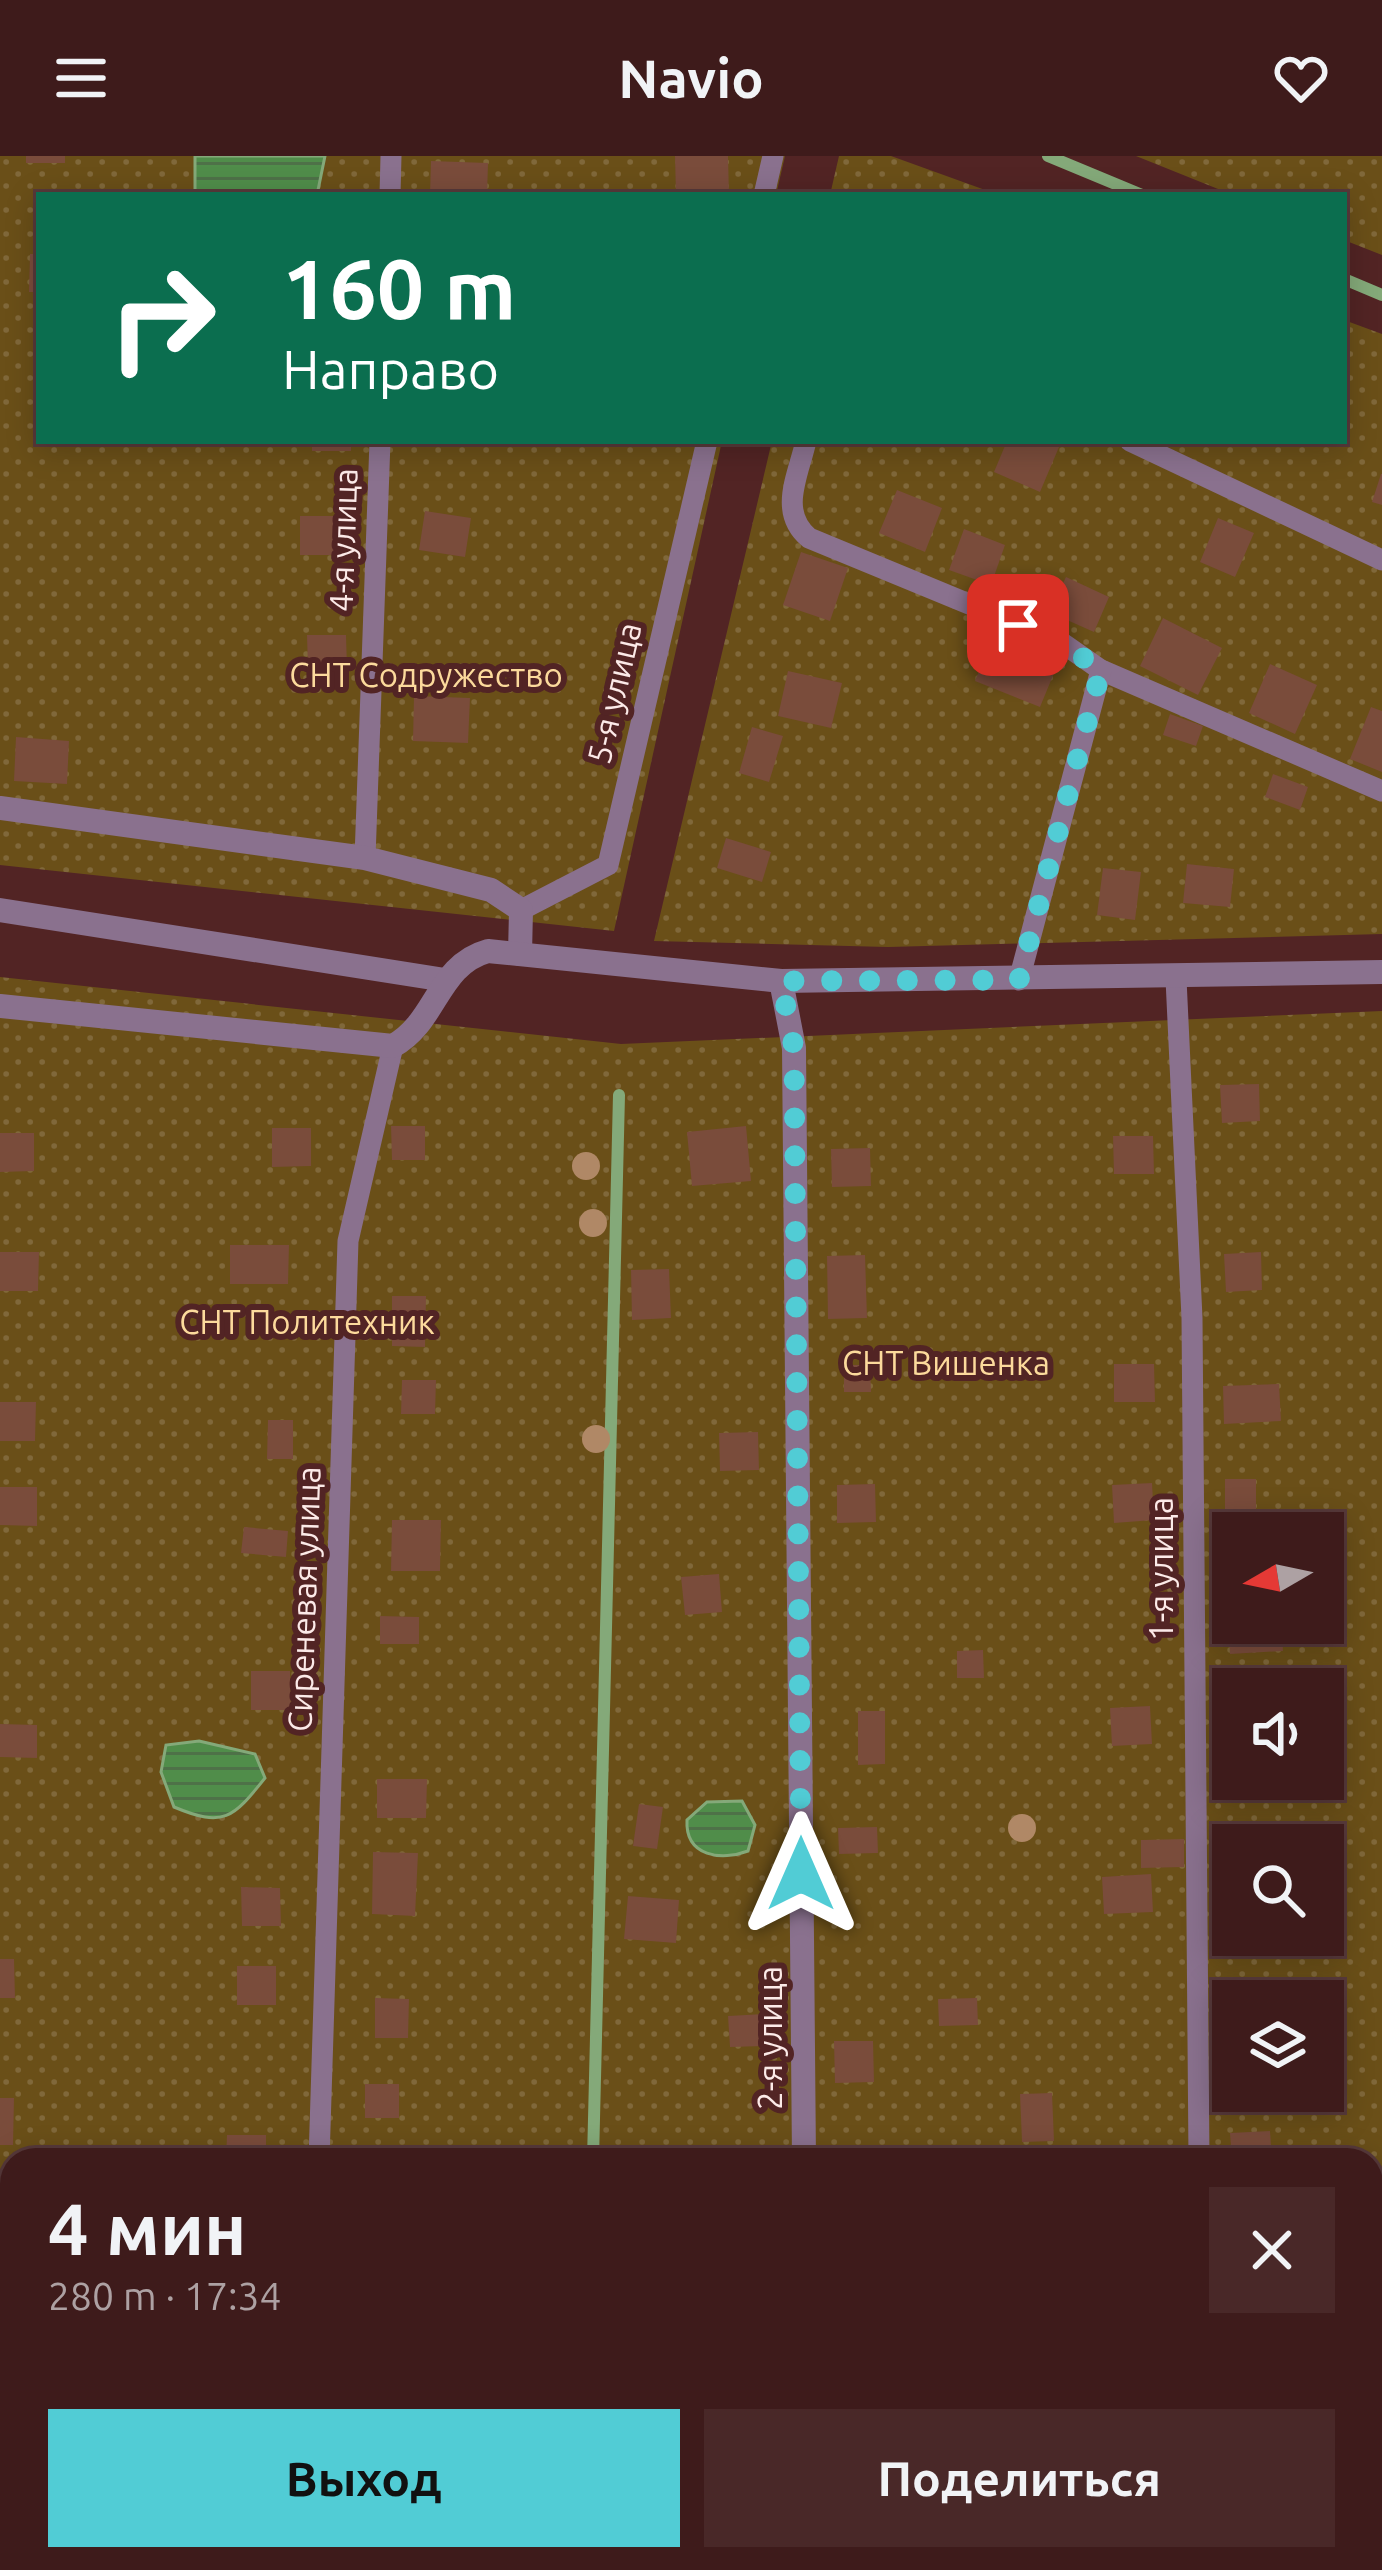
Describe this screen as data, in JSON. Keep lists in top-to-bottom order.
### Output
{
  "streets": {
    "street": ["2-я улица"],
    "lane": [
      "4-я улица",
      "5-я улица",
      "1-я улица",
      "Сиреневая улица"
    ]
  },
  "parks": ["СНТ Содружество", "СНТ Политехник", "СНТ Вишенка"],
  "north": "left",
  "page": {
    "header": "Navio",
    "turn": ["160 m", "Направо"],
    "heading": ["4 мин", "280 m · 17:34"],
    "buttons": ["Выход", "Поделиться"]
  }
}
